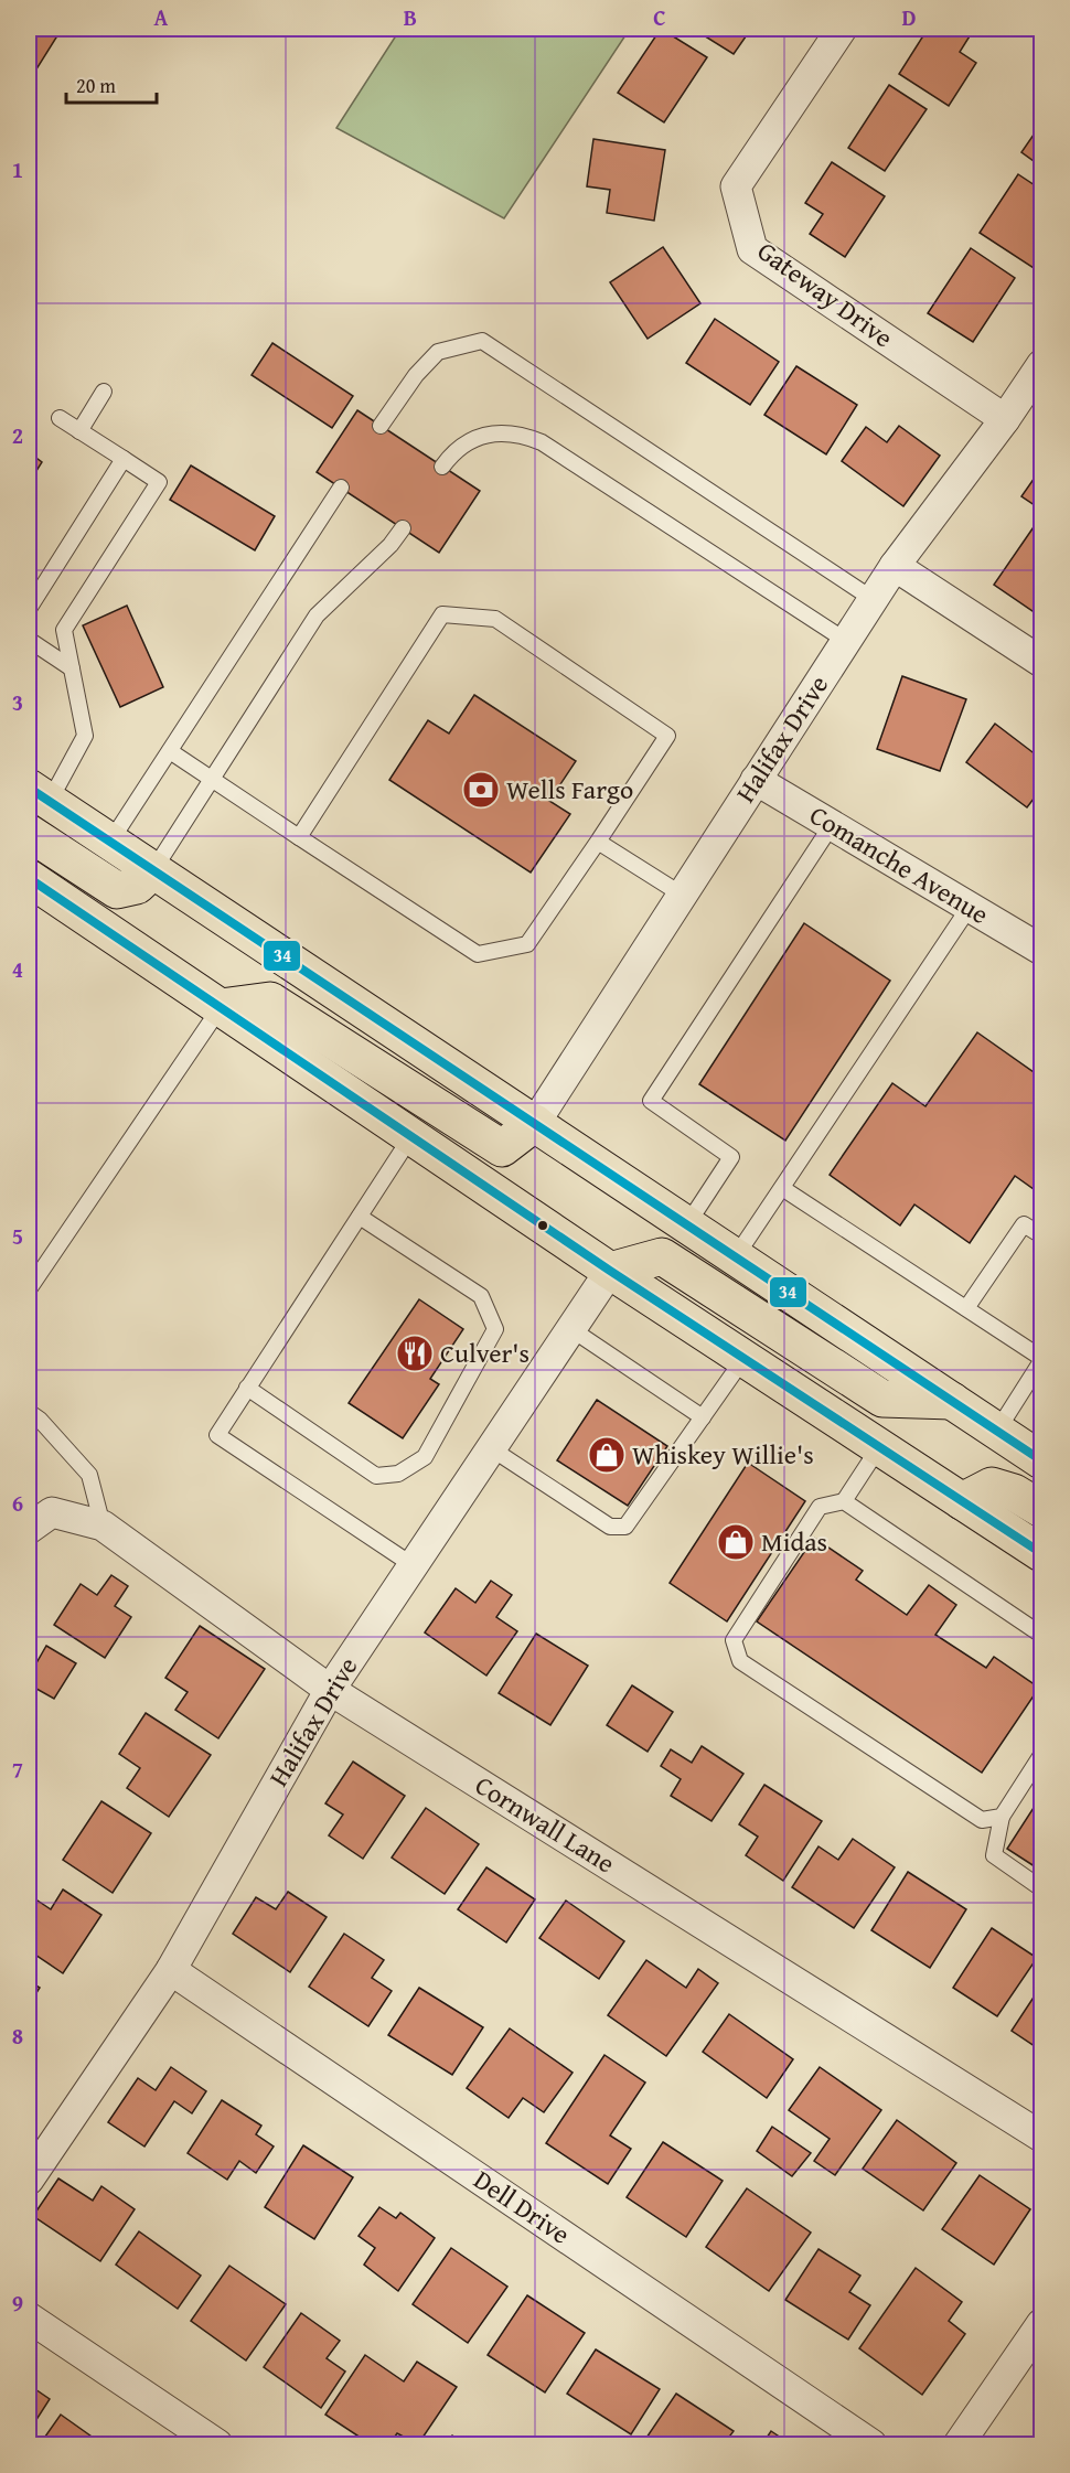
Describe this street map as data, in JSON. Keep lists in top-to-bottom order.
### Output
{
  "streets": {
    "street": [
      "Gateway Drive",
      "Halifax Drive",
      "Comanche Avenue",
      "Cornwall Lane",
      "Dell Drive"
    ]
  },
  "crossings": [
    ["Gateway Drive", "Halifax Drive"],
    ["Halifax Drive", "Comanche Avenue"],
    ["Halifax Drive", "Cornwall Lane"],
    ["Halifax Drive", "Dell Drive"]
  ],
  "places": {
    "bank": ["Wells Fargo"],
    "restaurant": ["Culver's"],
    "shop": ["Whiskey Willie's", "Midas"]
  },
  "lines": ["transit line 34"],
  "scale_bar": "20 m",
  "grid": {
    "columns": [
      "A",
      "B",
      "C",
      "D"
    ],
    "rows": [
      "1",
      "2",
      "3",
      "4",
      "5",
      "6",
      "7",
      "8",
      "9"
    ]
  }
}
